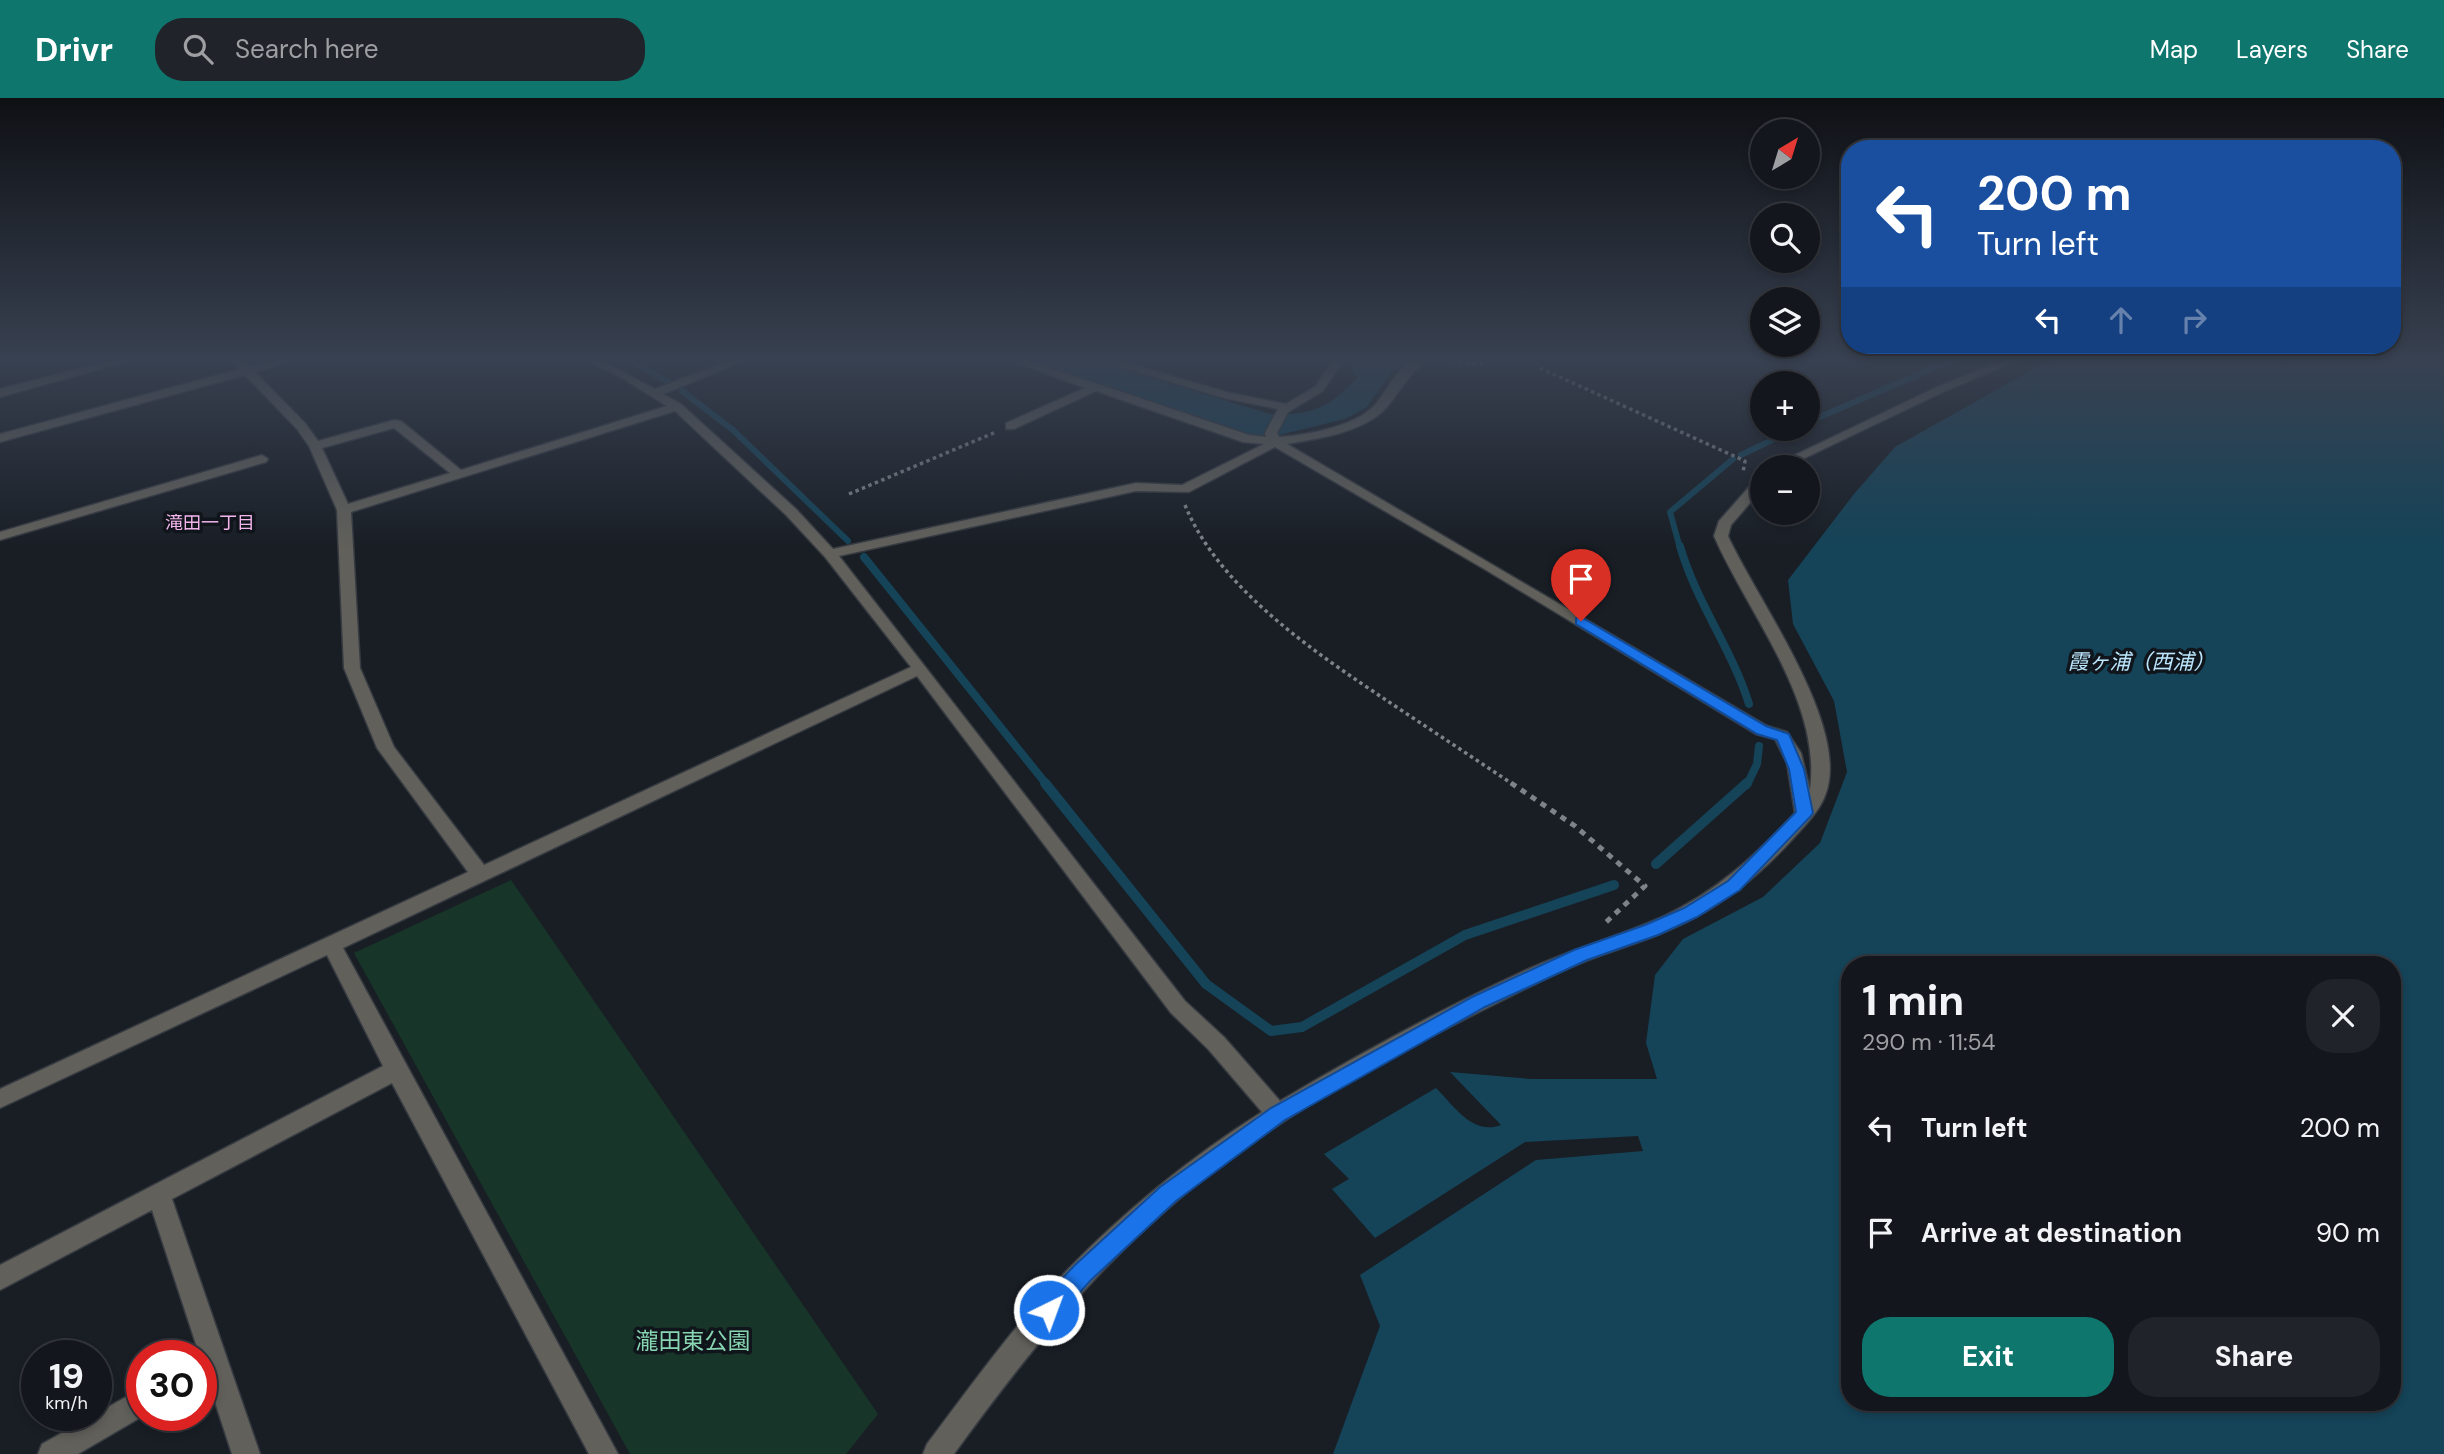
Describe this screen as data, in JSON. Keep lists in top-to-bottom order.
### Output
{
  "districts": ["滝田一丁目"],
  "water": ["霞ヶ浦（西浦）"],
  "parks": ["瀧田東公園"],
  "north": "top right",
  "page": {
    "header": "Drivr",
    "search": "Search here",
    "nav": ["Map", "Layers", "Share"],
    "map_buttons": ["+", "−"],
    "turn": ["200 m", "Turn left"],
    "heading": ["1 min", "290 m · 11:54"],
    "list": [
      {
        "name": "Turn left",
        "value": "200 m"
      },
      {
        "name": "Arrive at destination",
        "value": "90 m"
      }
    ],
    "buttons": ["Exit", "Share"],
    "speed": "19 km/h",
    "limit": "30"
  }
}
